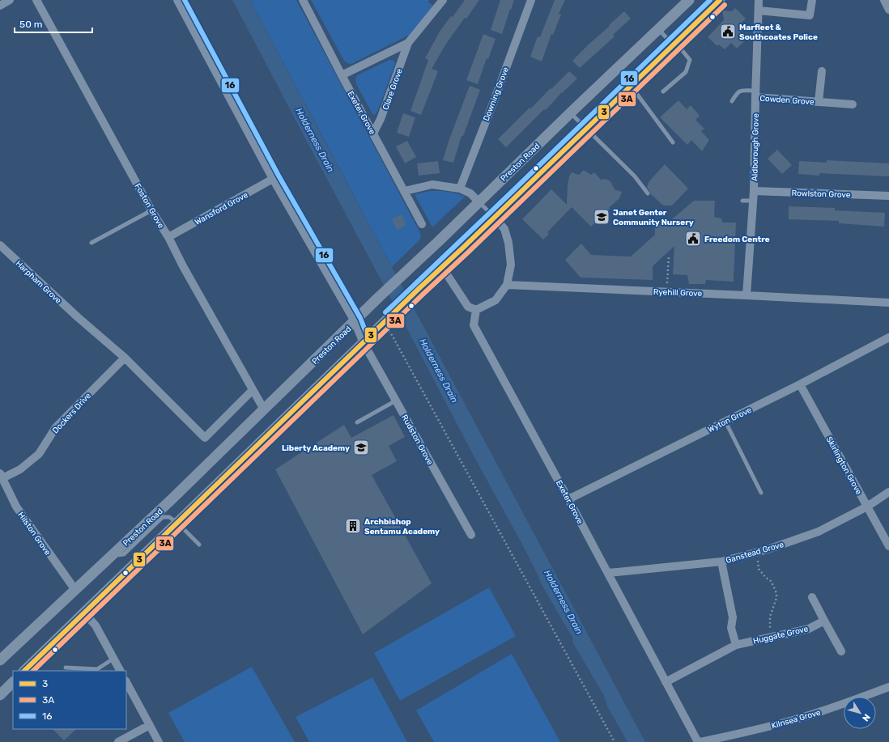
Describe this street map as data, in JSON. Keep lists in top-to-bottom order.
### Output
{
  "streets": {
    "street": [
      "Clare Grove",
      "Downing Grove",
      "Cowden Grove",
      "Exeter Grove",
      "Aldborough Grove",
      "Preston Road",
      "Rowlston Grove",
      "Foston Grove",
      "Wansford Grove",
      "Harpham Grove",
      "Ryehill Grove",
      "Dockers Drive",
      "Wyton Grove",
      "Rudston Grove",
      "Skirlington Grove",
      "Hilston Grove",
      "Ganstead Grove",
      "Huggate Grove",
      "Kilnsea Grove"
    ]
  },
  "crossings": [
    ["Clare Grove", "Exeter Grove"],
    ["Cowden Grove", "Aldborough Grove"],
    ["Exeter Grove", "Wyton Grove"],
    ["Exeter Grove", "Ganstead Grove"],
    ["Exeter Grove", "Huggate Grove"],
    ["Exeter Grove", "Kilnsea Grove"],
    ["Aldborough Grove", "Rowlston Grove"],
    ["Aldborough Grove", "Ryehill Grove"],
    ["Preston Road", "Foston Grove"],
    ["Preston Road", "Rudston Grove"],
    ["Preston Road", "Hilston Grove"],
    ["Foston Grove", "Wansford Grove"],
    ["Foston Grove", "Harpham Grove"],
    ["Wansford Grove", "Rudston Grove"],
    ["Harpham Grove", "Dockers Drive"],
    ["Dockers Drive", "Hilston Grove"],
    ["Wyton Grove", "Skirlington Grove"],
    ["Skirlington Grove", "Ganstead Grove"]
  ],
  "water": ["Holderness Drain"],
  "places": {
    "public building": ["Marfleet & Southcoates Police", "Freedom Centre"],
    "school or university": ["Janet Genter Community Nursery", "Liberty Academy"],
    "building": ["Archbishop Sentamu Academy"]
  },
  "lines": ["transit line 3", "transit line 16", "transit line 3A"],
  "legend": ["3", "3A", "16"],
  "scale_bar": "50 m",
  "north": "bottom right"
}
